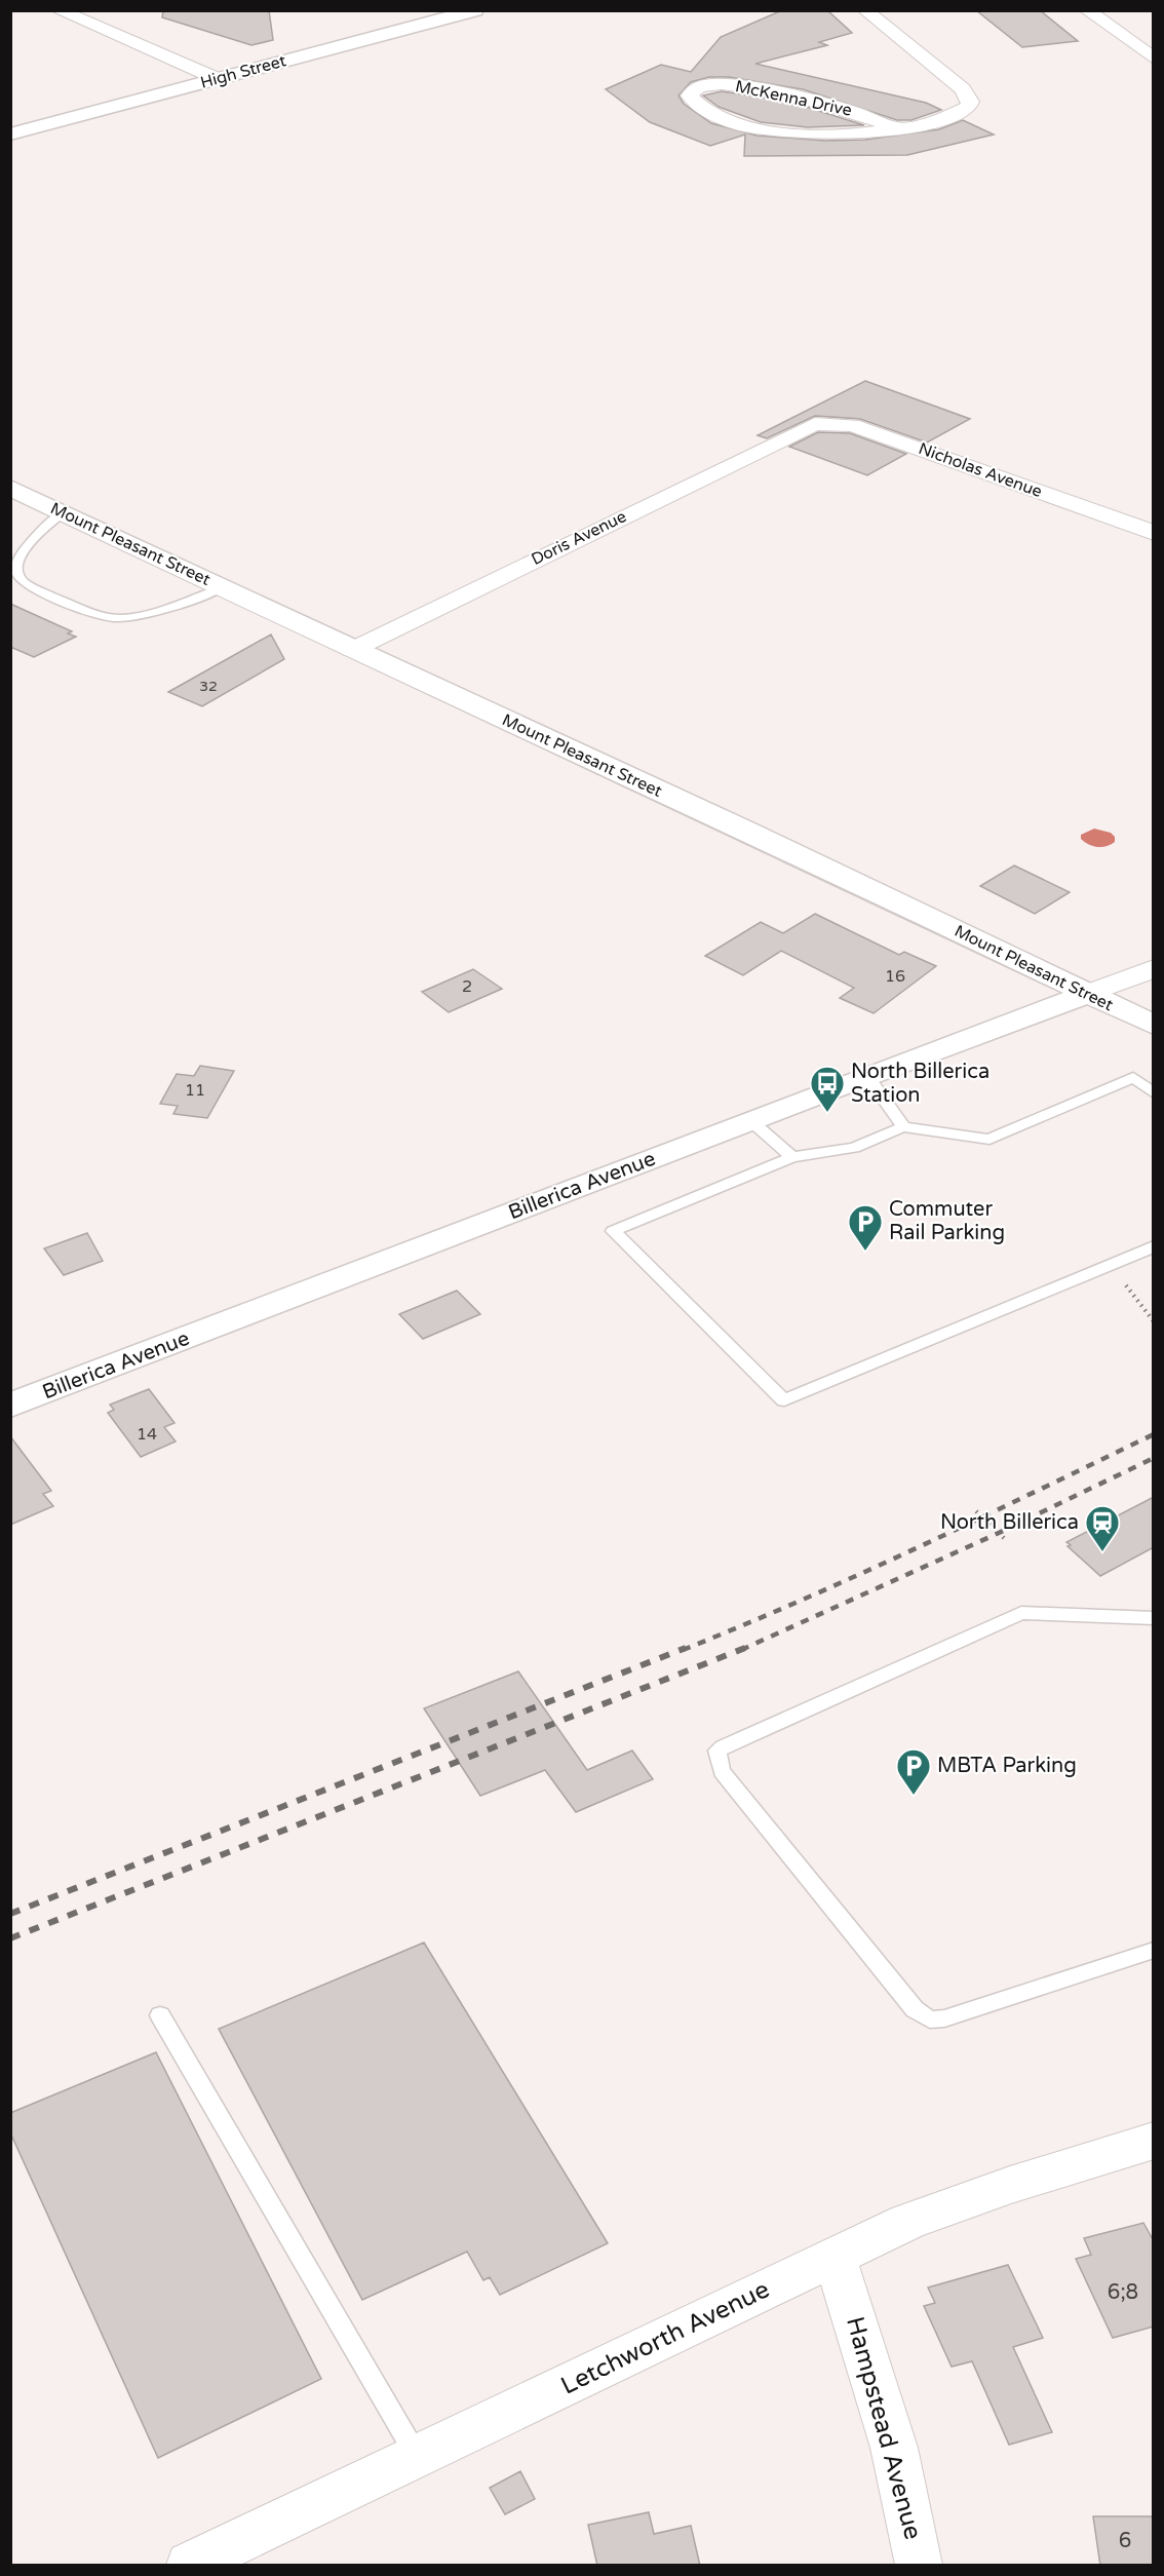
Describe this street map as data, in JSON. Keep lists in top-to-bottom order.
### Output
{
  "streets": {
    "main road": ["High Street", "Mount Pleasant Street", "Billerica Avenue"],
    "street": [
      "McKenna Drive",
      "Nicholas Avenue",
      "Doris Avenue",
      "Letchworth Avenue",
      "Hampstead Avenue"
    ]
  },
  "crossings": [
    ["Nicholas Avenue", "Doris Avenue"],
    ["Doris Avenue", "Mount Pleasant Street"],
    ["Mount Pleasant Street", "Billerica Avenue"],
    ["Letchworth Avenue", "Hampstead Avenue"]
  ],
  "places": {
    "bus stop": ["North Billerica Station"],
    "parking": ["Commuter Rail Parking", "MBTA Parking"],
    "station": ["North Billerica"]
  },
  "house_numbers": [
    "32",
    "16",
    "2",
    "11",
    "14",
    "6;8",
    "6"
  ]
}
